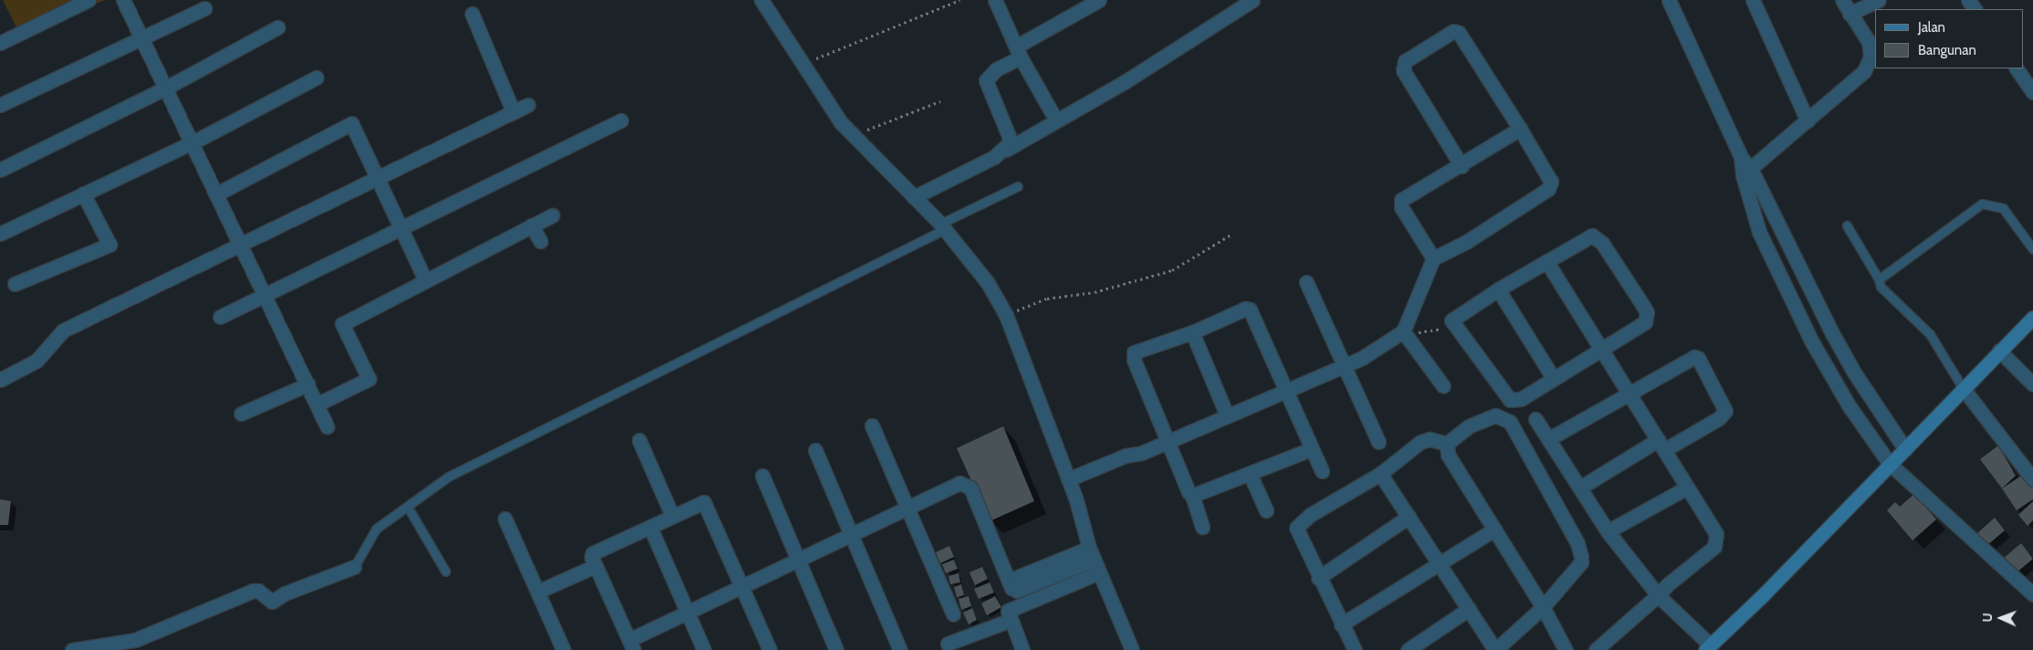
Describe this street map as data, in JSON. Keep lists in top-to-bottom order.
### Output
{
  "legend": ["Jalan", "Bangunan"],
  "north": "left"
}
